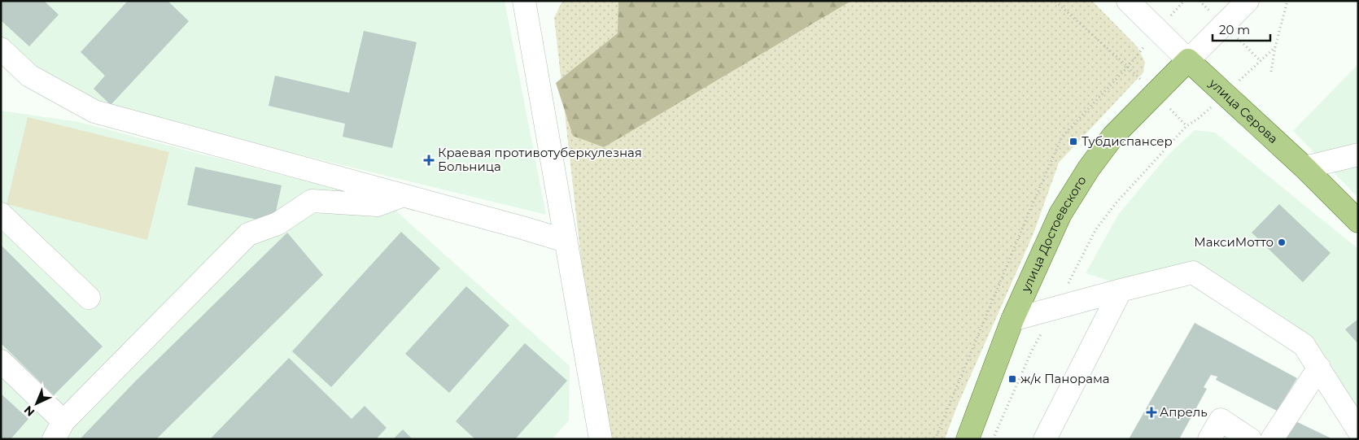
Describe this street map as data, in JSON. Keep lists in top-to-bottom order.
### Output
{
  "streets": {
    "main road": ["улица Серова", "улица Достоевского"]
  },
  "crossings": [
    ["улица Серова", "улица Достоевского"]
  ],
  "places": {
    "transit": ["Тубдиспансер", "ж/к Панорама"],
    "health": ["Краевая противотуберкулезная Больница", "Апрель"],
    "other": ["МаксиМотто"]
  },
  "scale_bar": "20 m",
  "north": "bottom left"
}
